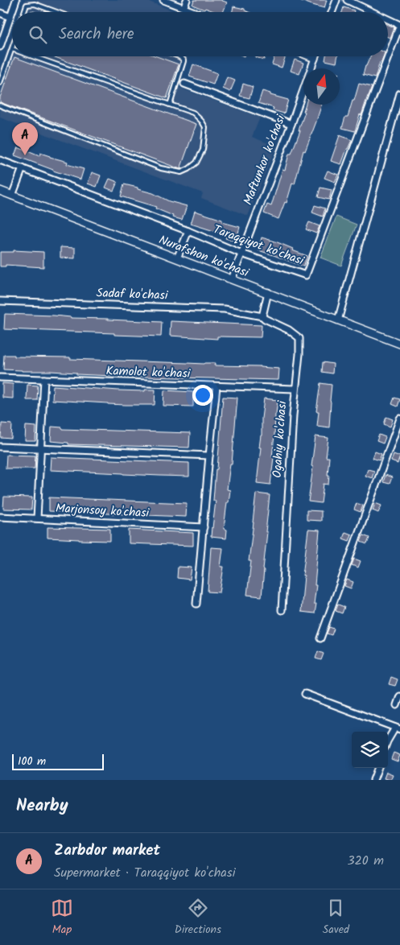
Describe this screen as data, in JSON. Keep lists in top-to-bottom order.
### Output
{
  "streets": {
    "street": [
      "Maftunkor ko'chasi",
      "Taraqqiyot ko'chasi",
      "Nurafshon ko'chasi",
      "Sadaf ko'chasi",
      "Kamolot ko'chasi",
      "Ogahiy ko'chasi",
      "Marjonsoy ko'chasi"
    ]
  },
  "crossings": [
    ["Maftunkor ko'chasi", "Taraqqiyot ko'chasi"],
    ["Maftunkor ko'chasi", "Nurafshon ko'chasi"],
    ["Sadaf ko'chasi", "Ogahiy ko'chasi"],
    ["Kamolot ko'chasi", "Ogahiy ko'chasi"]
  ],
  "scale_bar": "100 m",
  "north": "top",
  "page": {
    "search": "Search here",
    "pins": "A",
    "scale": "100 m",
    "heading": "Nearby",
    "list": [
      {
        "mark": "A",
        "name": "Zarbdor market",
        "note": "Supermarket · Taraqqiyot ko'chasi",
        "value": "320 m"
      }
    ],
    "nav": ["Map", "Directions", "Saved"]
  }
}
